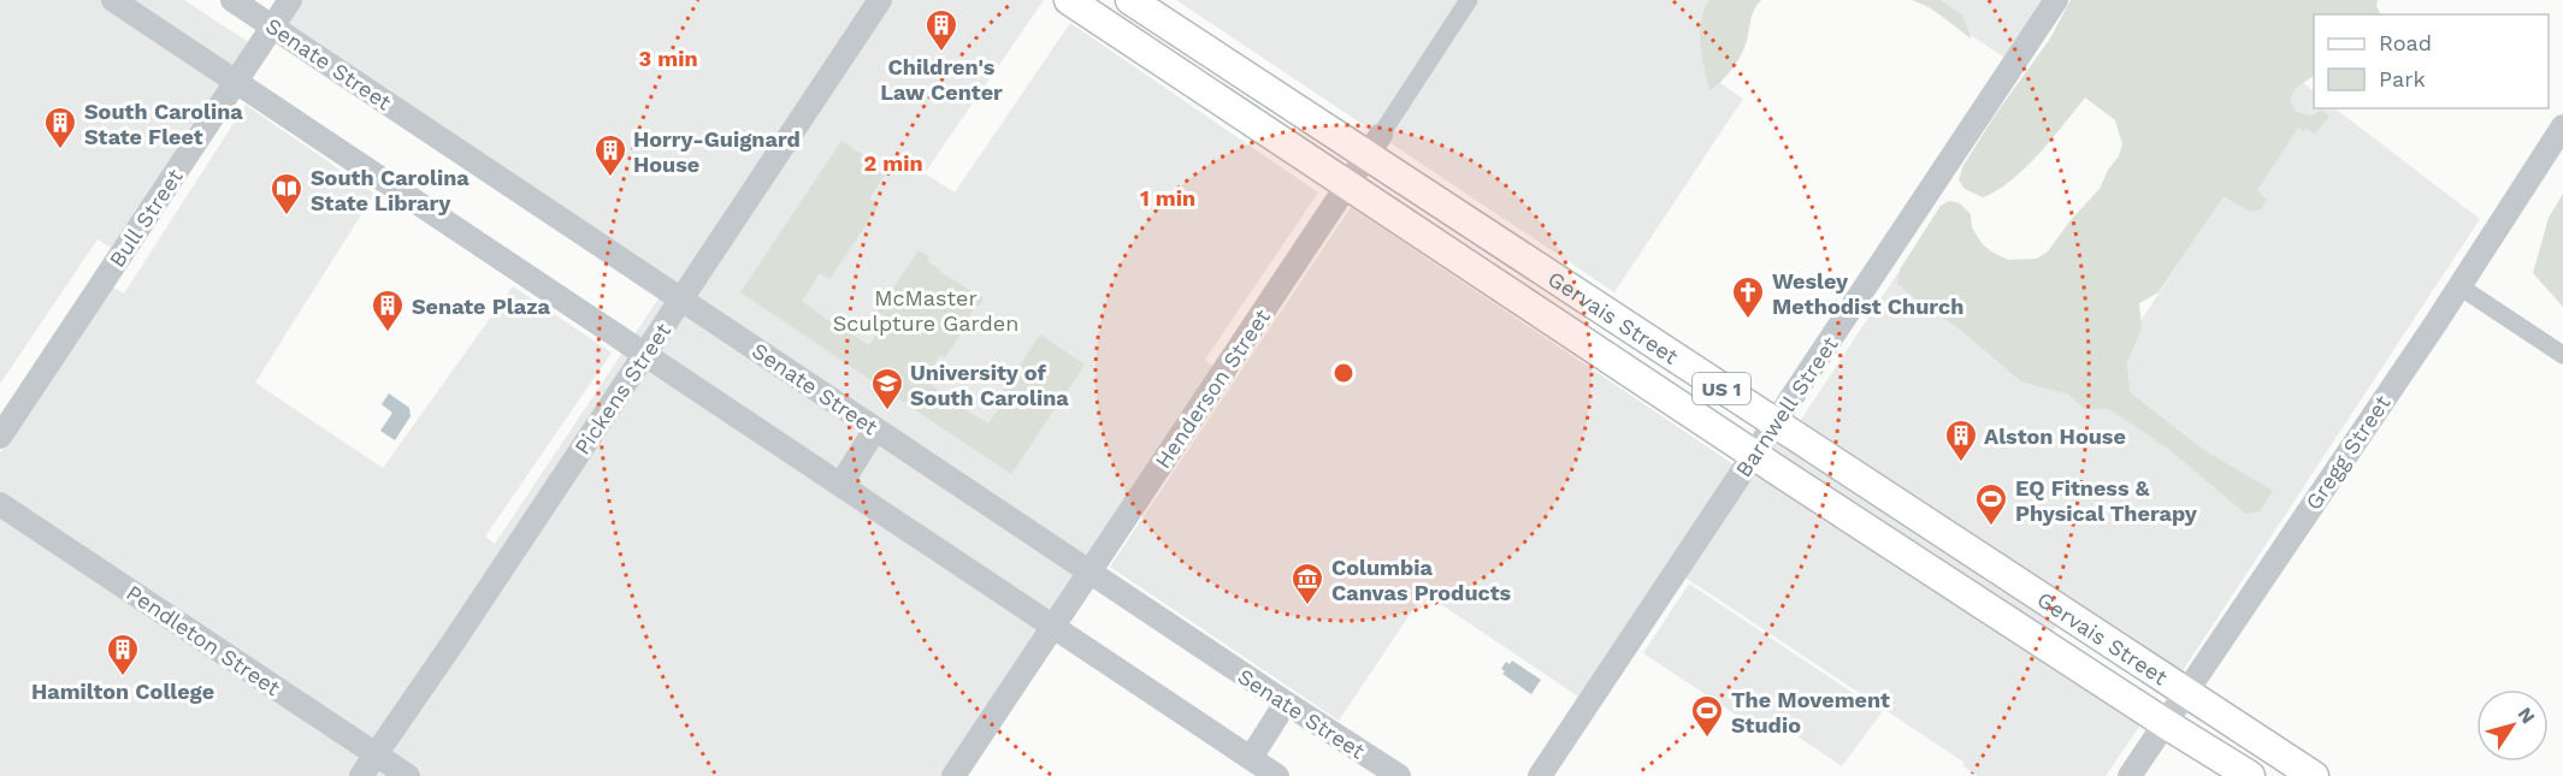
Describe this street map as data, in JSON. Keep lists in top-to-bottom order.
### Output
{
  "streets": {
    "main road": ["Gervais Street", "US 1"],
    "street": [
      "Senate Street",
      "Bull Street",
      "Pickens Street",
      "Henderson Street",
      "Barnwell Street",
      "Gregg Street",
      "Pendleton Street"
    ]
  },
  "crossings": [
    ["Senate Street", "Bull Street"],
    ["Senate Street", "Pickens Street"],
    ["Senate Street", "Henderson Street"],
    ["Gervais Street", "Henderson Street"],
    ["Gervais Street", "Barnwell Street"],
    ["Gervais Street", "Gregg Street"],
    ["Pickens Street", "Pendleton Street"]
  ],
  "parks": ["McMaster Sculpture Garden"],
  "places": {
    "building": [
      "Children's Law Center",
      "South Carolina State Fleet",
      "Horry-Guignard House",
      "Senate Plaza",
      "Alston House",
      "Hamilton College"
    ],
    "library": ["South Carolina State Library"],
    "church": ["Wesley Methodist Church"],
    "school or university": ["University of South Carolina"],
    "sports": ["EQ Fitness & Physical Therapy", "The Movement Studio"],
    "museum": ["Columbia Canvas Products"]
  },
  "legend": ["Road", "Park"],
  "north": "top right",
  "rings": ["3 min", "2 min", "1 min"]
}
